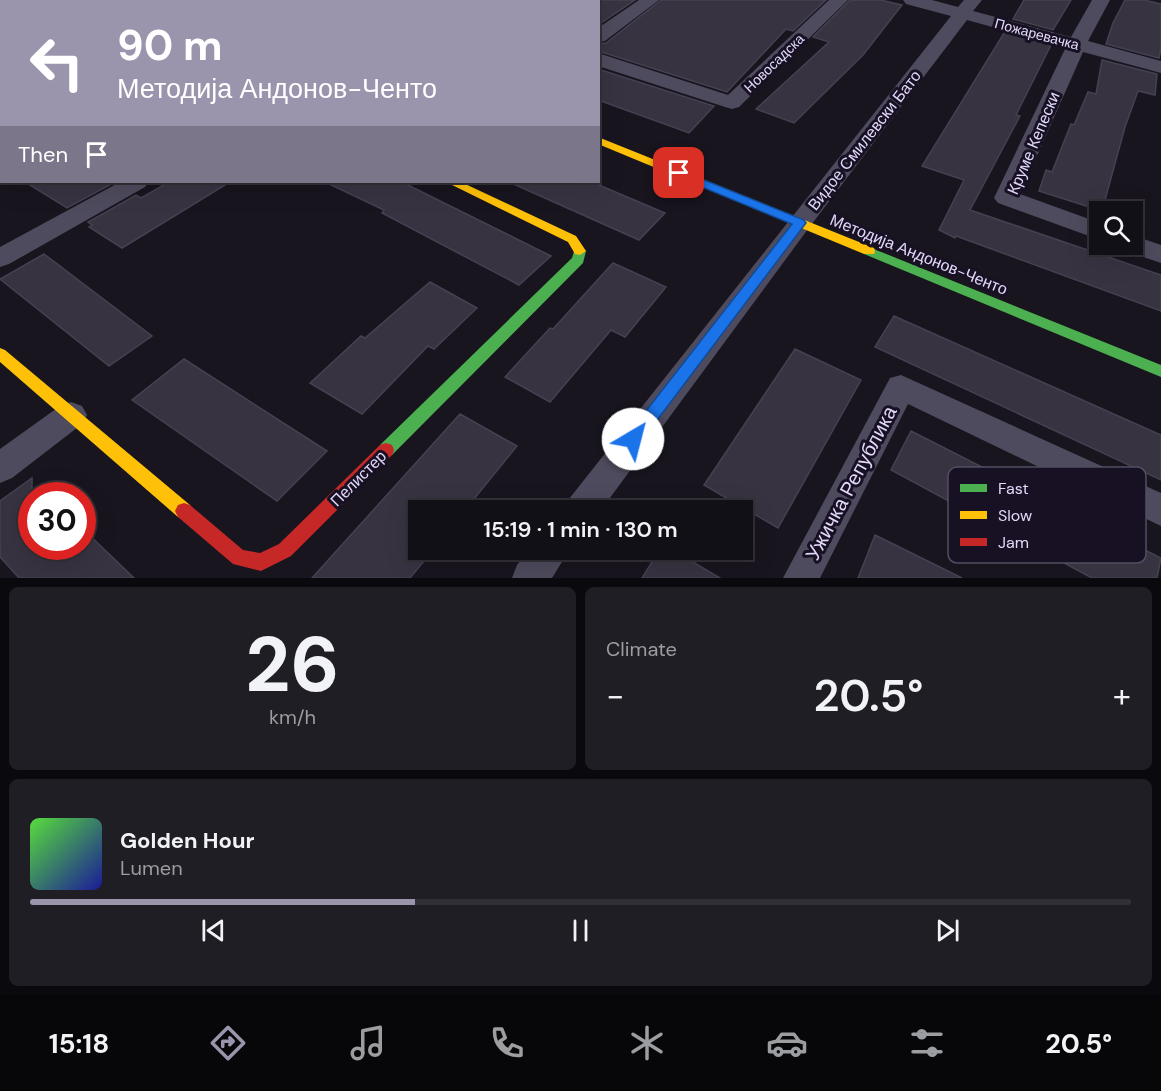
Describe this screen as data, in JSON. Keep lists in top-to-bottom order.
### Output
{
  "streets": {
    "street": [
      "Пожаревачка",
      "Новосадска",
      "Видое Смилевски Бато",
      "Круме Кепески",
      "Методија Андонов-Ченто",
      "Пелистер",
      "Ужичка Република"
    ]
  },
  "crossings": [
    ["Пожаревачка", "Видое Смилевски Бато"],
    ["Пожаревачка", "Круме Кепески"],
    ["Видое Смилевски Бато", "Методија Андонов-Ченто"]
  ],
  "legend": ["Fast", "Slow", "Jam"],
  "page": {
    "turn": ["90 m", "Методија Андонов-Ченто"],
    "then": "Then",
    "limit": "30",
    "trip": "15:19 · 1 min · 130 m",
    "tile": [
      ["26", "km/h"],
      "Climate"
    ],
    "heat": ["−", "20.5°", "+"],
    "song": ["Golden Hour", "Lumen"],
    "tabs": ["15:18", "20.5°"]
  }
}
